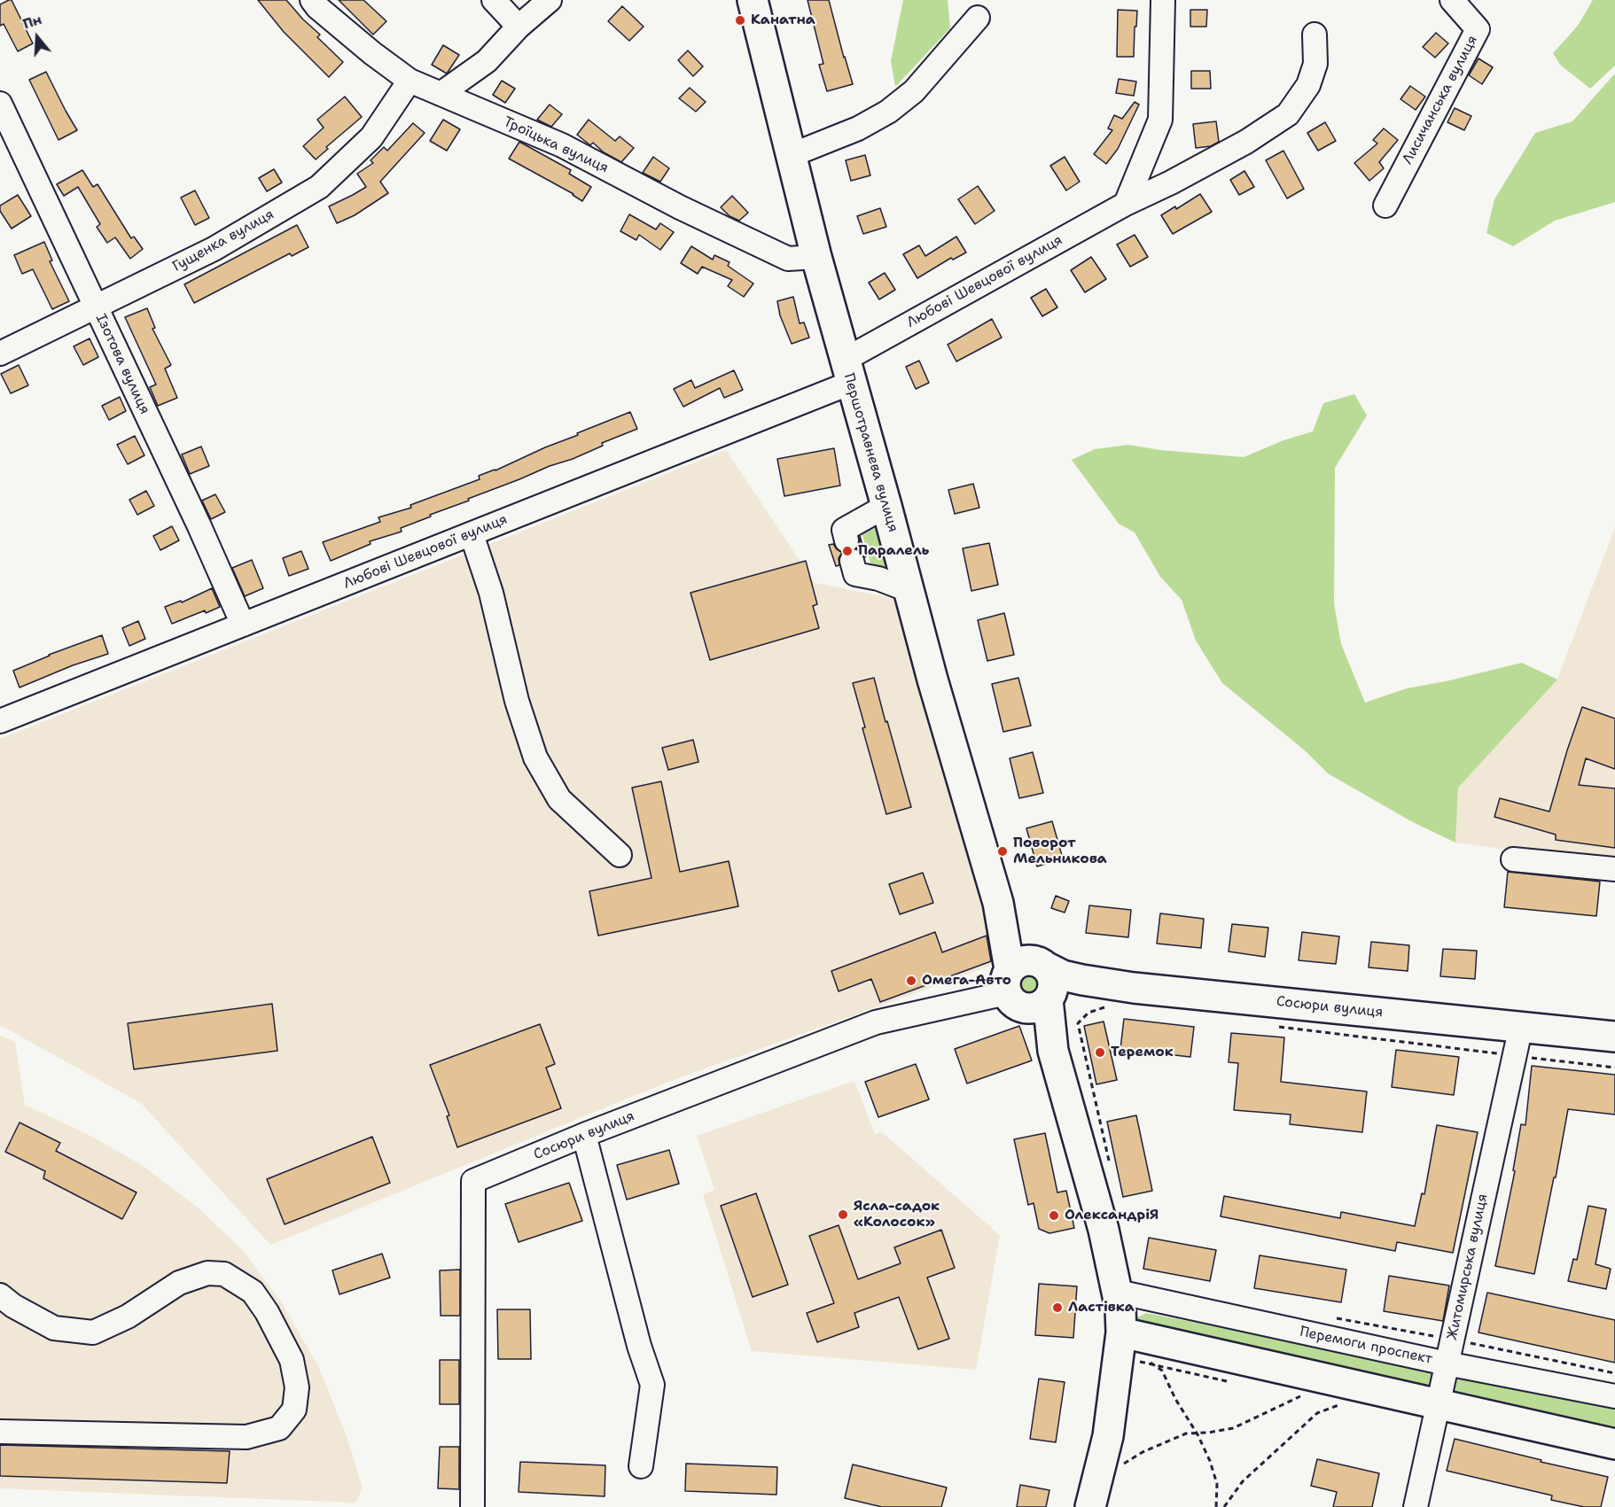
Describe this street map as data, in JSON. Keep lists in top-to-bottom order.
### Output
{
  "streets": {
    "main road": ["Першотравнева вулиця", "Сосюри вулиця"],
    "street": [
      "Лисичанська вулиця",
      "Троїцька вулиця",
      "Гущенка вулиця",
      "Любові Шевцової вулиця",
      "Ізотова вулиця",
      "Житомирська вулиця",
      "Перемоги проспект"
    ]
  },
  "crossings": [
    ["Троїцька вулиця", "Гущенка вулиця"],
    ["Троїцька вулиця", "Першотравнева вулиця"],
    ["Гущенка вулиця", "Ізотова вулиця"],
    ["Любові Шевцової вулиця", "Ізотова вулиця"],
    ["Любові Шевцової вулиця", "Першотравнева вулиця"],
    ["Першотравнева вулиця", "Сосюри вулиця"],
    ["Першотравнева вулиця", "Перемоги проспект"],
    ["Сосюри вулиця", "Житомирська вулиця"],
    ["Житомирська вулиця", "Перемоги проспект"]
  ],
  "places": [
    "Канатна",
    "Паралель",
    "Поворот Мельникова",
    "Омега-Авто",
    "Теремок",
    "Ясла-садок «Колосок»",
    "ОлександріЯ",
    "Ластівка"
  ],
  "north": "top"
}
